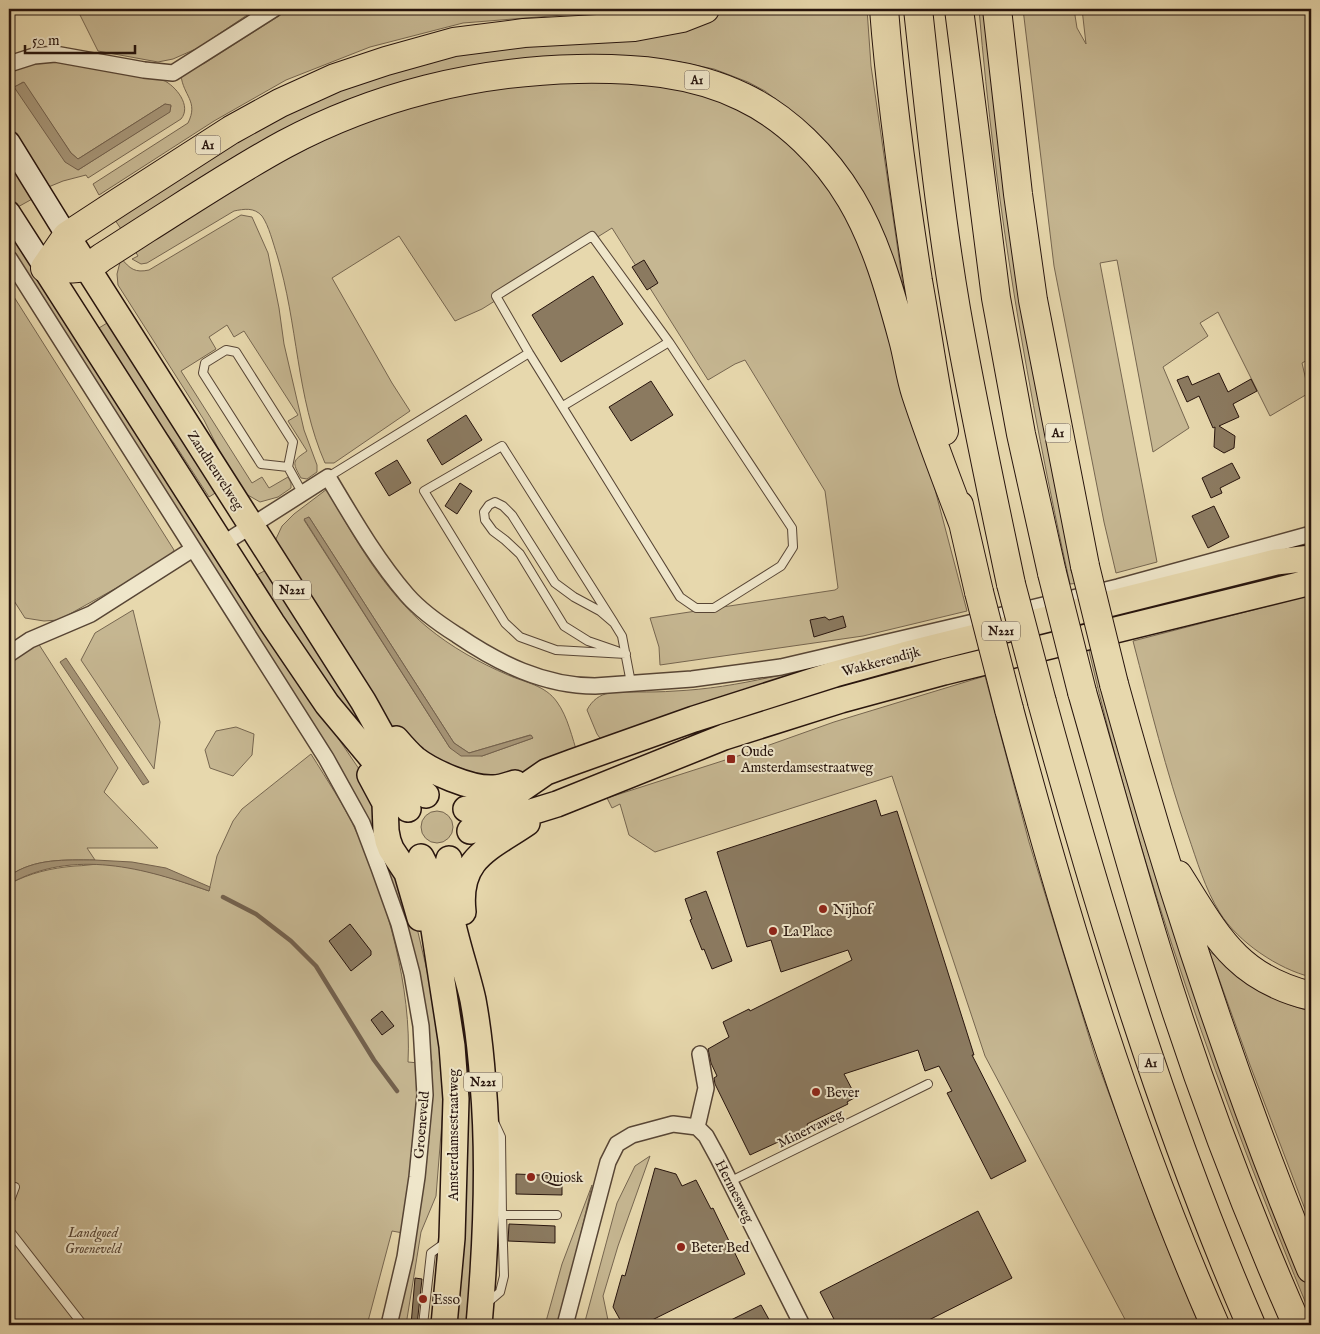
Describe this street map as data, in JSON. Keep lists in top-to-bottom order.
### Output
{
  "streets": {
    "highway": ["A1"],
    "main road": [
      "Zandheuvelweg",
      "N221",
      "Wakkerendijk",
      "Amsterdamsestraatweg"
    ],
    "street": ["Groeneveld", "Hermesweg"],
    "lane": ["Minervaweg"]
  },
  "crossings": [
    ["A1", "Zandheuvelweg"],
    ["A1", "N221"],
    ["Zandheuvelweg", "N221"],
    ["Zandheuvelweg", "Wakkerendijk"],
    ["Zandheuvelweg", "Amsterdamsestraatweg"],
    ["N221", "Wakkerendijk"],
    ["N221", "Amsterdamsestraatweg"],
    ["Wakkerendijk", "Amsterdamsestraatweg"],
    ["Minervaweg", "Hermesweg"]
  ],
  "parks": ["Landgoed Groeneveld"],
  "places": {
    "transit": ["Oude Amsterdamsestraatweg"],
    "other": [
      "Nijhof",
      "La Place",
      "Bever",
      "Quiosk",
      "Beter Bed",
      "Esso"
    ]
  },
  "scale_bar": "50 m"
}
